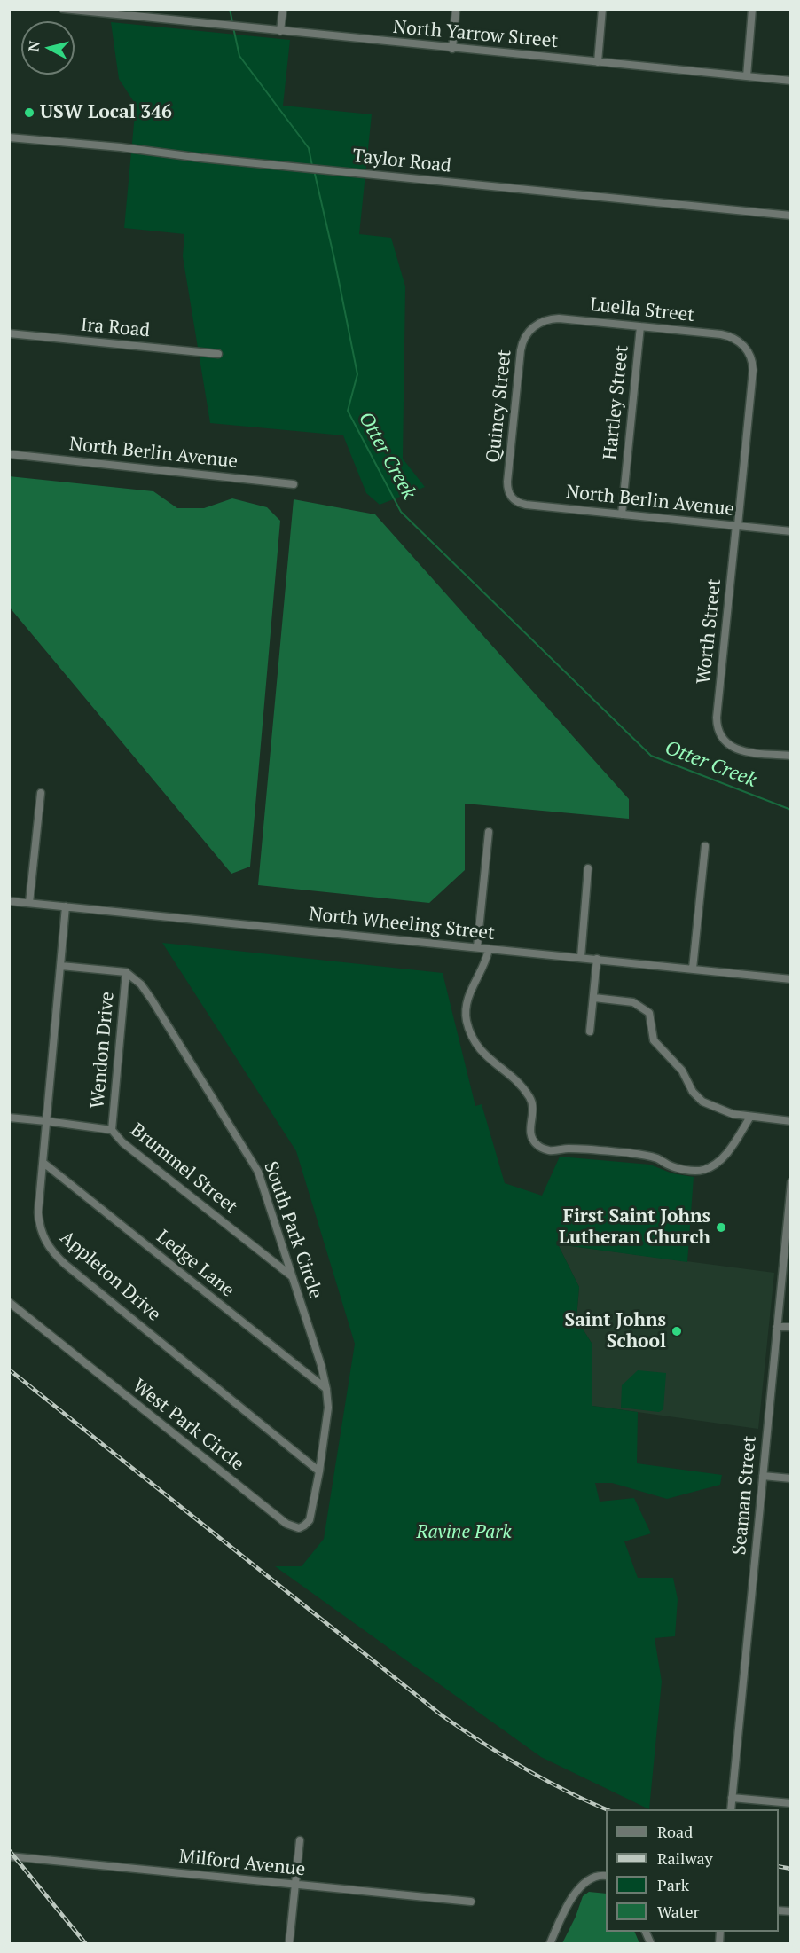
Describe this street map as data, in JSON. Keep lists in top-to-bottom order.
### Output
{
  "streets": {
    "street": [
      "North Yarrow Street",
      "Taylor Road",
      "Luella Street",
      "Ira Road",
      "Hartley Street",
      "Quincy Street",
      "North Berlin Avenue",
      "Worth Street",
      "North Wheeling Street",
      "Wendon Drive",
      "Brummel Street",
      "South Park Circle",
      "Ledge Lane",
      "Appleton Drive",
      "West Park Circle",
      "Seaman Street",
      "Milford Avenue"
    ]
  },
  "crossings": [
    ["Luella Street", "Hartley Street"],
    ["Luella Street", "Quincy Street"],
    ["Luella Street", "Worth Street"],
    ["Hartley Street", "North Berlin Avenue"],
    ["Quincy Street", "North Berlin Avenue"],
    ["North Berlin Avenue", "Worth Street"],
    ["North Wheeling Street", "Appleton Drive"],
    ["Wendon Drive", "Brummel Street"],
    ["Wendon Drive", "South Park Circle"],
    ["Brummel Street", "South Park Circle"],
    ["Brummel Street", "Appleton Drive"],
    ["South Park Circle", "Ledge Lane"],
    ["South Park Circle", "Appleton Drive"],
    ["South Park Circle", "West Park Circle"],
    ["Ledge Lane", "Appleton Drive"],
    ["Appleton Drive", "West Park Circle"]
  ],
  "water": ["Otter Creek"],
  "parks": ["Ravine Park"],
  "places": ["USW Local 346", "First Saint Johns Lutheran Church", "Saint Johns School"],
  "legend": [
    "Road",
    "Railway",
    "Park",
    "Water"
  ],
  "north": "left"
}
